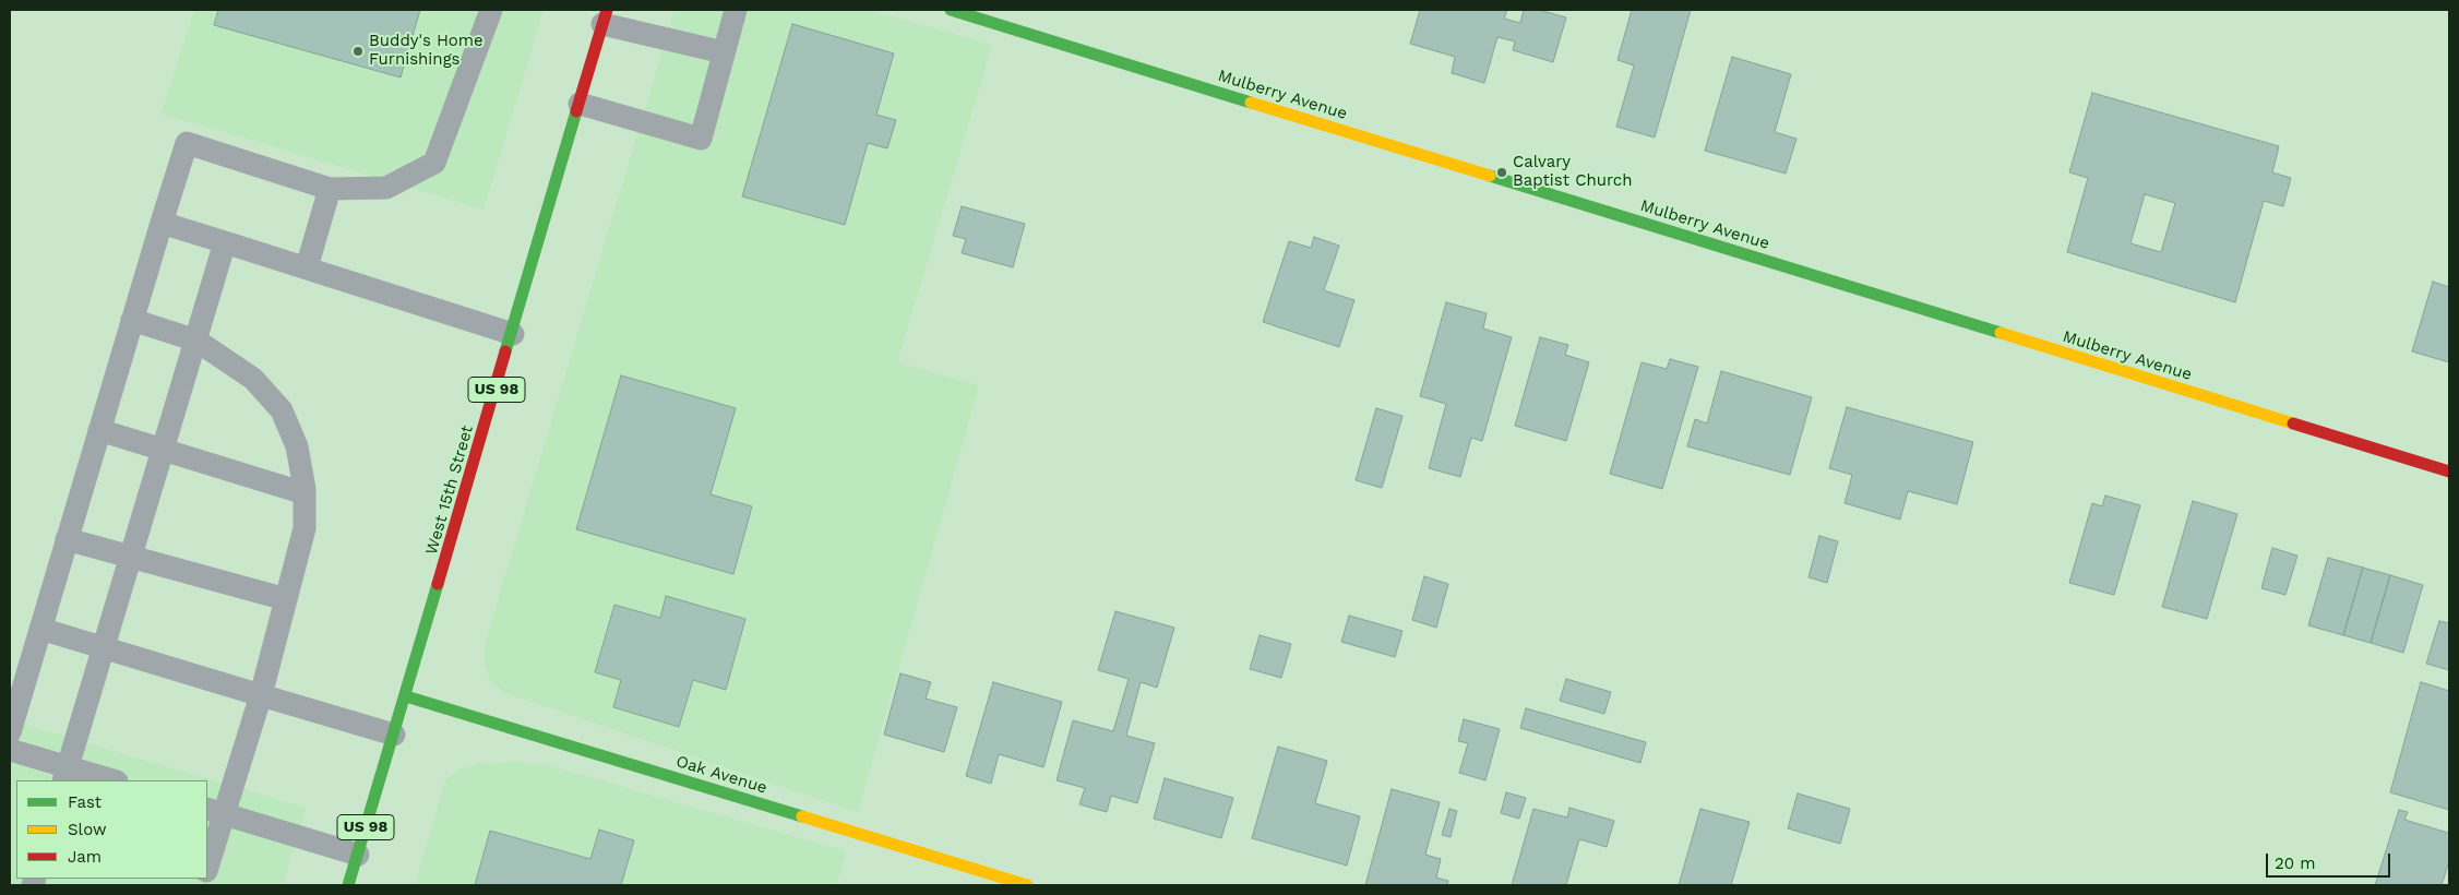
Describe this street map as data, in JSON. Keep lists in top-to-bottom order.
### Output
{
  "streets": {
    "main road": [
      "Mulberry Avenue",
      "US 98",
      "West 15th Street",
      "Oak Avenue"
    ]
  },
  "crossings": [
    ["West 15th Street", "Oak Avenue"]
  ],
  "places": ["Buddy's Home Furnishings", "Calvary Baptist Church"],
  "legend": ["Fast", "Slow", "Jam"],
  "scale_bar": "20 m"
}
